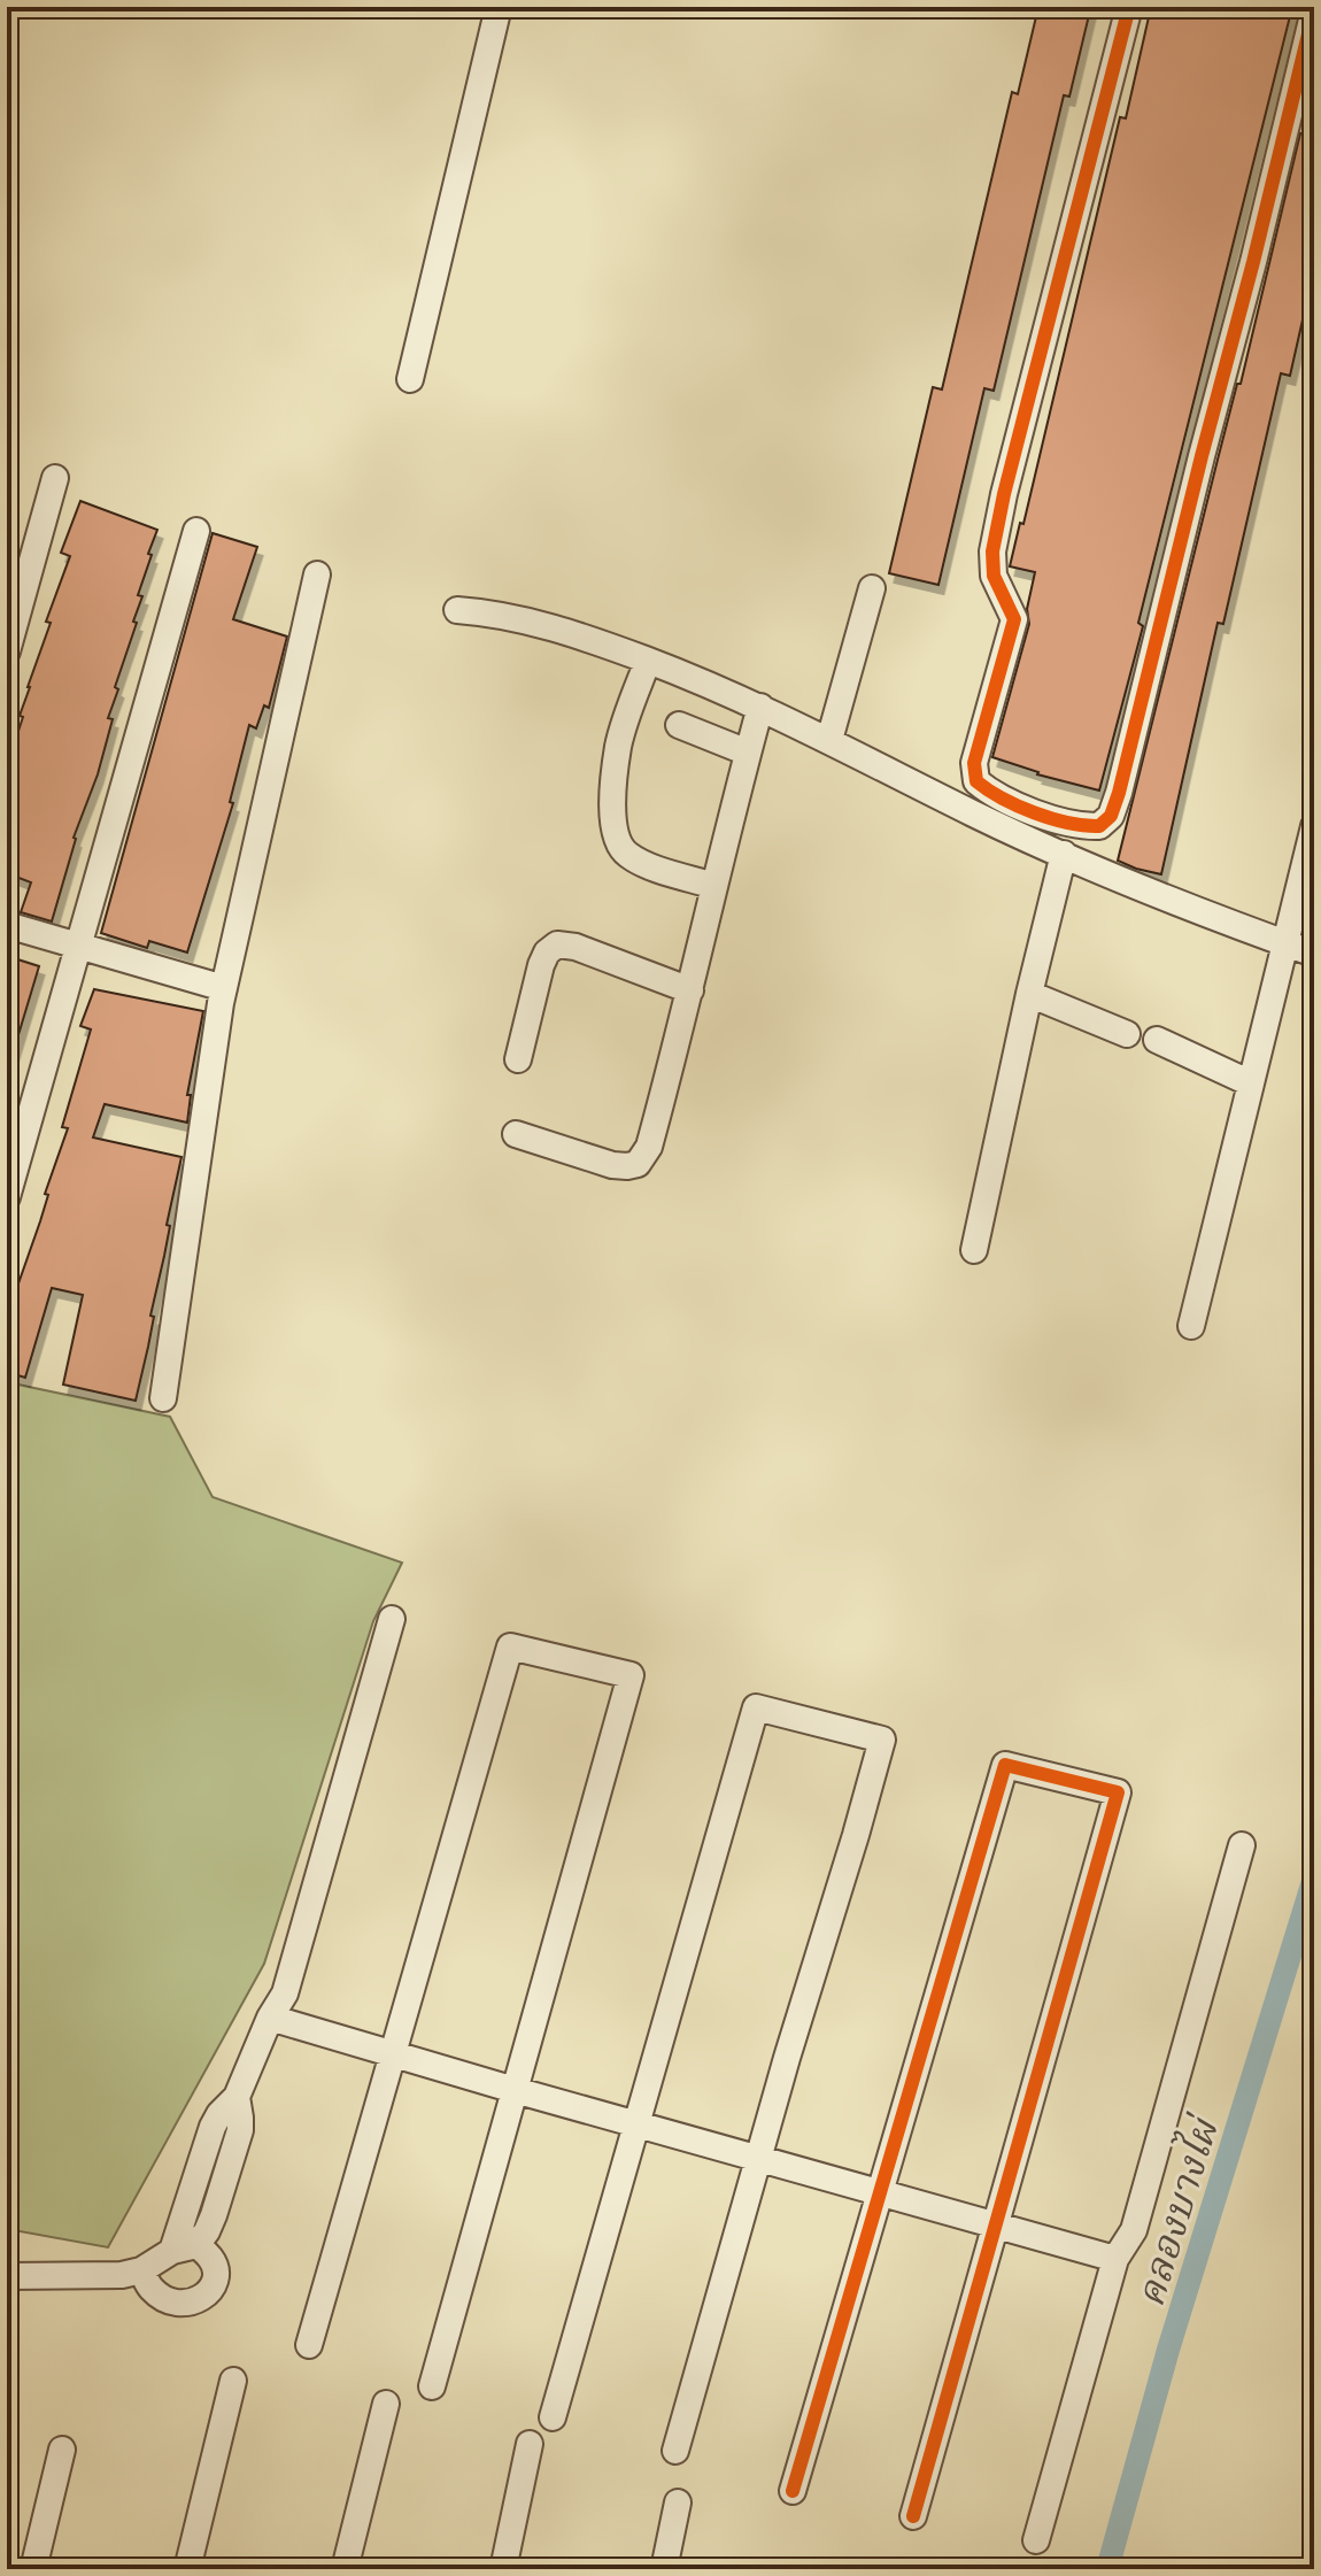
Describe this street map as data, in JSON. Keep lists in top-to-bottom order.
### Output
{
  "water": ["คลองบางไผ่"]
}
